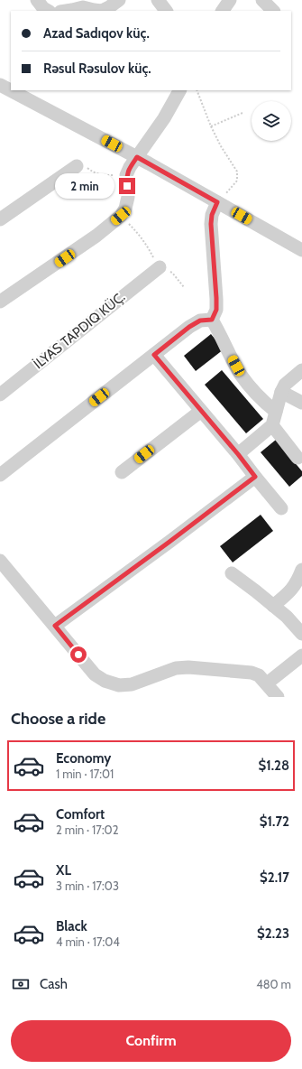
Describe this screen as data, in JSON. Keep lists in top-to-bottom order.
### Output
{
  "page": {
    "banner": ["Azad Sadıqov küç.", "Rəsul Rəsulov küç."],
    "bubble": "2 min",
    "heading": "Choose a ride",
    "list": [
      {
        "name": "Economy",
        "note": "1 min · 17:01",
        "value": "$1.28"
      },
      {
        "name": "Comfort",
        "note": "2 min · 17:02",
        "value": "$1.72"
      },
      {
        "name": "XL",
        "note": "3 min · 17:03",
        "value": "$2.17"
      },
      {
        "name": "Black",
        "note": "4 min · 17:04",
        "value": "$2.23"
      }
    ],
    "pay": ["Cash", "480 m"],
    "buttons": "Confirm"
  }
}
